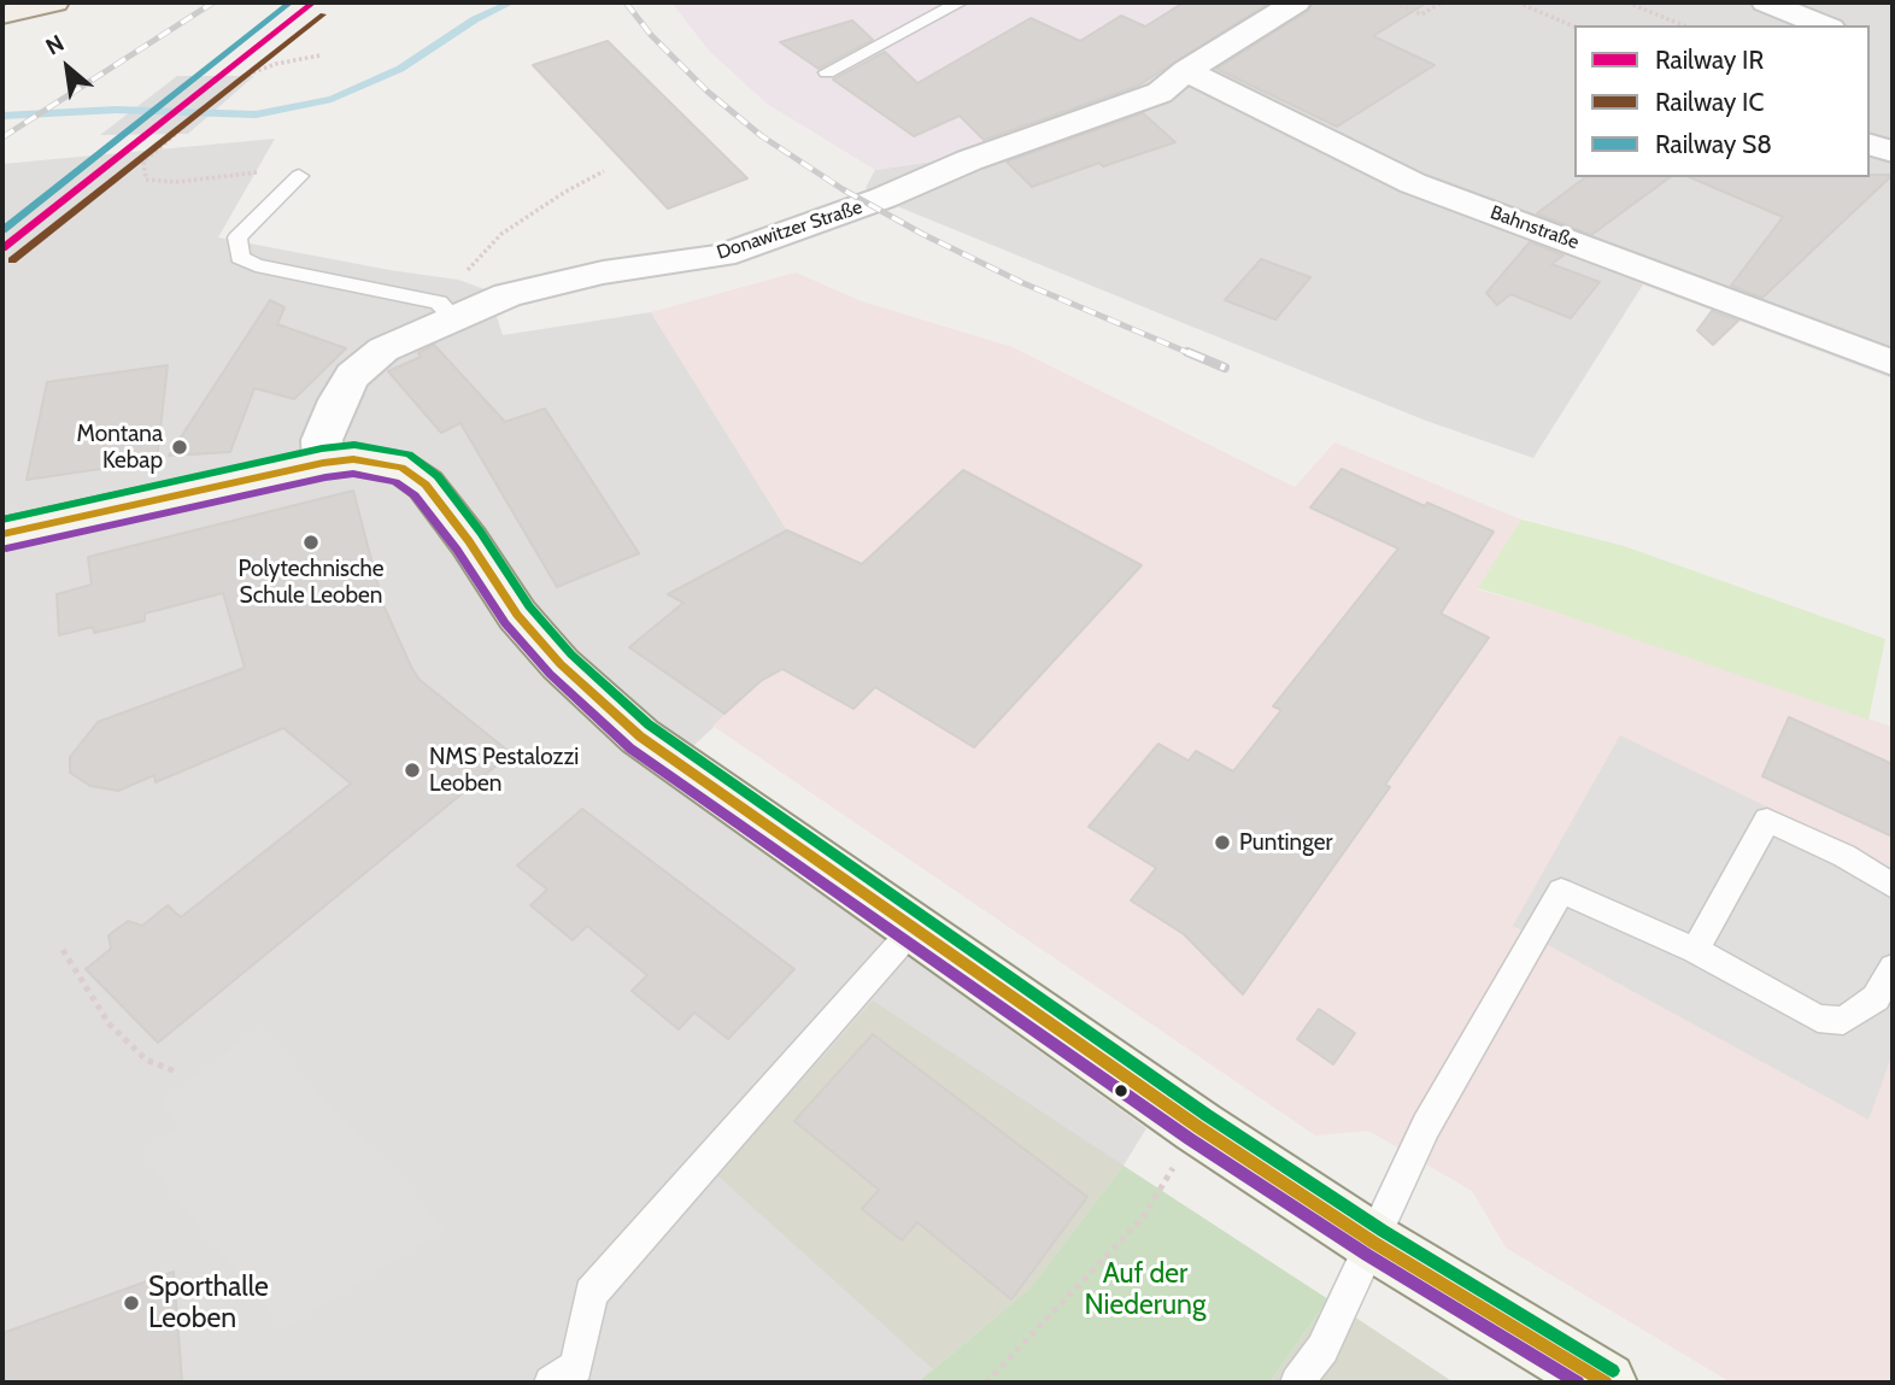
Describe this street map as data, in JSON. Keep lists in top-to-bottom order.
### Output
{
  "streets": {
    "street": ["Bahnstraße", "Donawitzer Straße"]
  },
  "crossings": [
    ["Bahnstraße", "Donawitzer Straße"]
  ],
  "parks": ["Auf der Niederung"],
  "places": [
    "Montana Kebap",
    "Polytechnische Schule Leoben",
    "NMS Pestalozzi Leoben",
    "Puntinger",
    "Sporthalle Leoben"
  ],
  "lines": ["rail line IR", "rail line S8", "rail line IC"],
  "legend": ["Railway IR", "Railway IC", "Railway S8"],
  "north": "top left"
}
